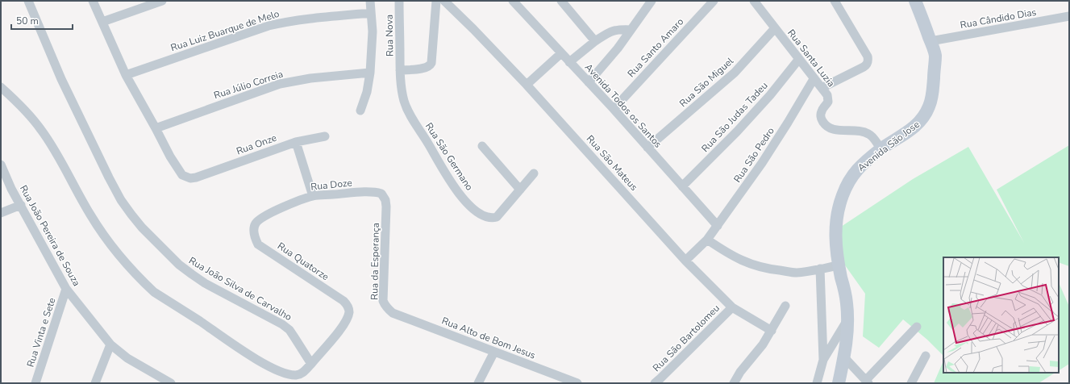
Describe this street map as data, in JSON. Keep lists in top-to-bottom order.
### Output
{
  "streets": {
    "street": [
      "Rua Cândido Dias",
      "Rua Luiz Buarque de Melo",
      "Rua Nova",
      "Rua Santo Amaro",
      "Rua Santa Luzia",
      "Rua São Miguel",
      "Rua Júlio Correia",
      "Avenida Todos os Santos",
      "Rua São Judas Tadeu",
      "Rua Onze",
      "Avenida São Jose",
      "Rua São Pedro",
      "Rua São Germano",
      "Rua São Mateus",
      "Rua Doze",
      "Rua João Pereira de Souza",
      "Rua Quatorze",
      "Rua da Esperança",
      "Rua João Silva de Carvalho",
      "Rua Vinta e Sete",
      "Rua Alto de Bom Jesus",
      "Rua São Bartolomeu"
    ]
  },
  "crossings": [
    ["Rua Cândido Dias", "Avenida São Jose"],
    ["Rua Nova", "Rua São Germano"],
    ["Rua Santo Amaro", "Avenida Todos os Santos"],
    ["Rua Santa Luzia", "Rua São Miguel"],
    ["Rua Santa Luzia", "Rua São Judas Tadeu"],
    ["Rua Santa Luzia", "Avenida São Jose"],
    ["Rua Santa Luzia", "Rua São Pedro"],
    ["Rua São Miguel", "Avenida Todos os Santos"],
    ["Rua Júlio Correia", "Rua Onze"],
    ["Avenida Todos os Santos", "Rua São Judas Tadeu"],
    ["Avenida Todos os Santos", "Rua São Pedro"],
    ["Rua São Pedro", "Rua São Mateus"],
    ["Rua São Mateus", "Rua São Bartolomeu"],
    ["Rua Doze", "Rua Quatorze"],
    ["Rua Doze", "Rua da Esperança"],
    ["Rua João Pereira de Souza", "Rua Vinta e Sete"],
    ["Rua Quatorze", "Rua João Silva de Carvalho"],
    ["Rua da Esperança", "Rua Alto de Bom Jesus"]
  ],
  "scale_bar": "50 m"
}
